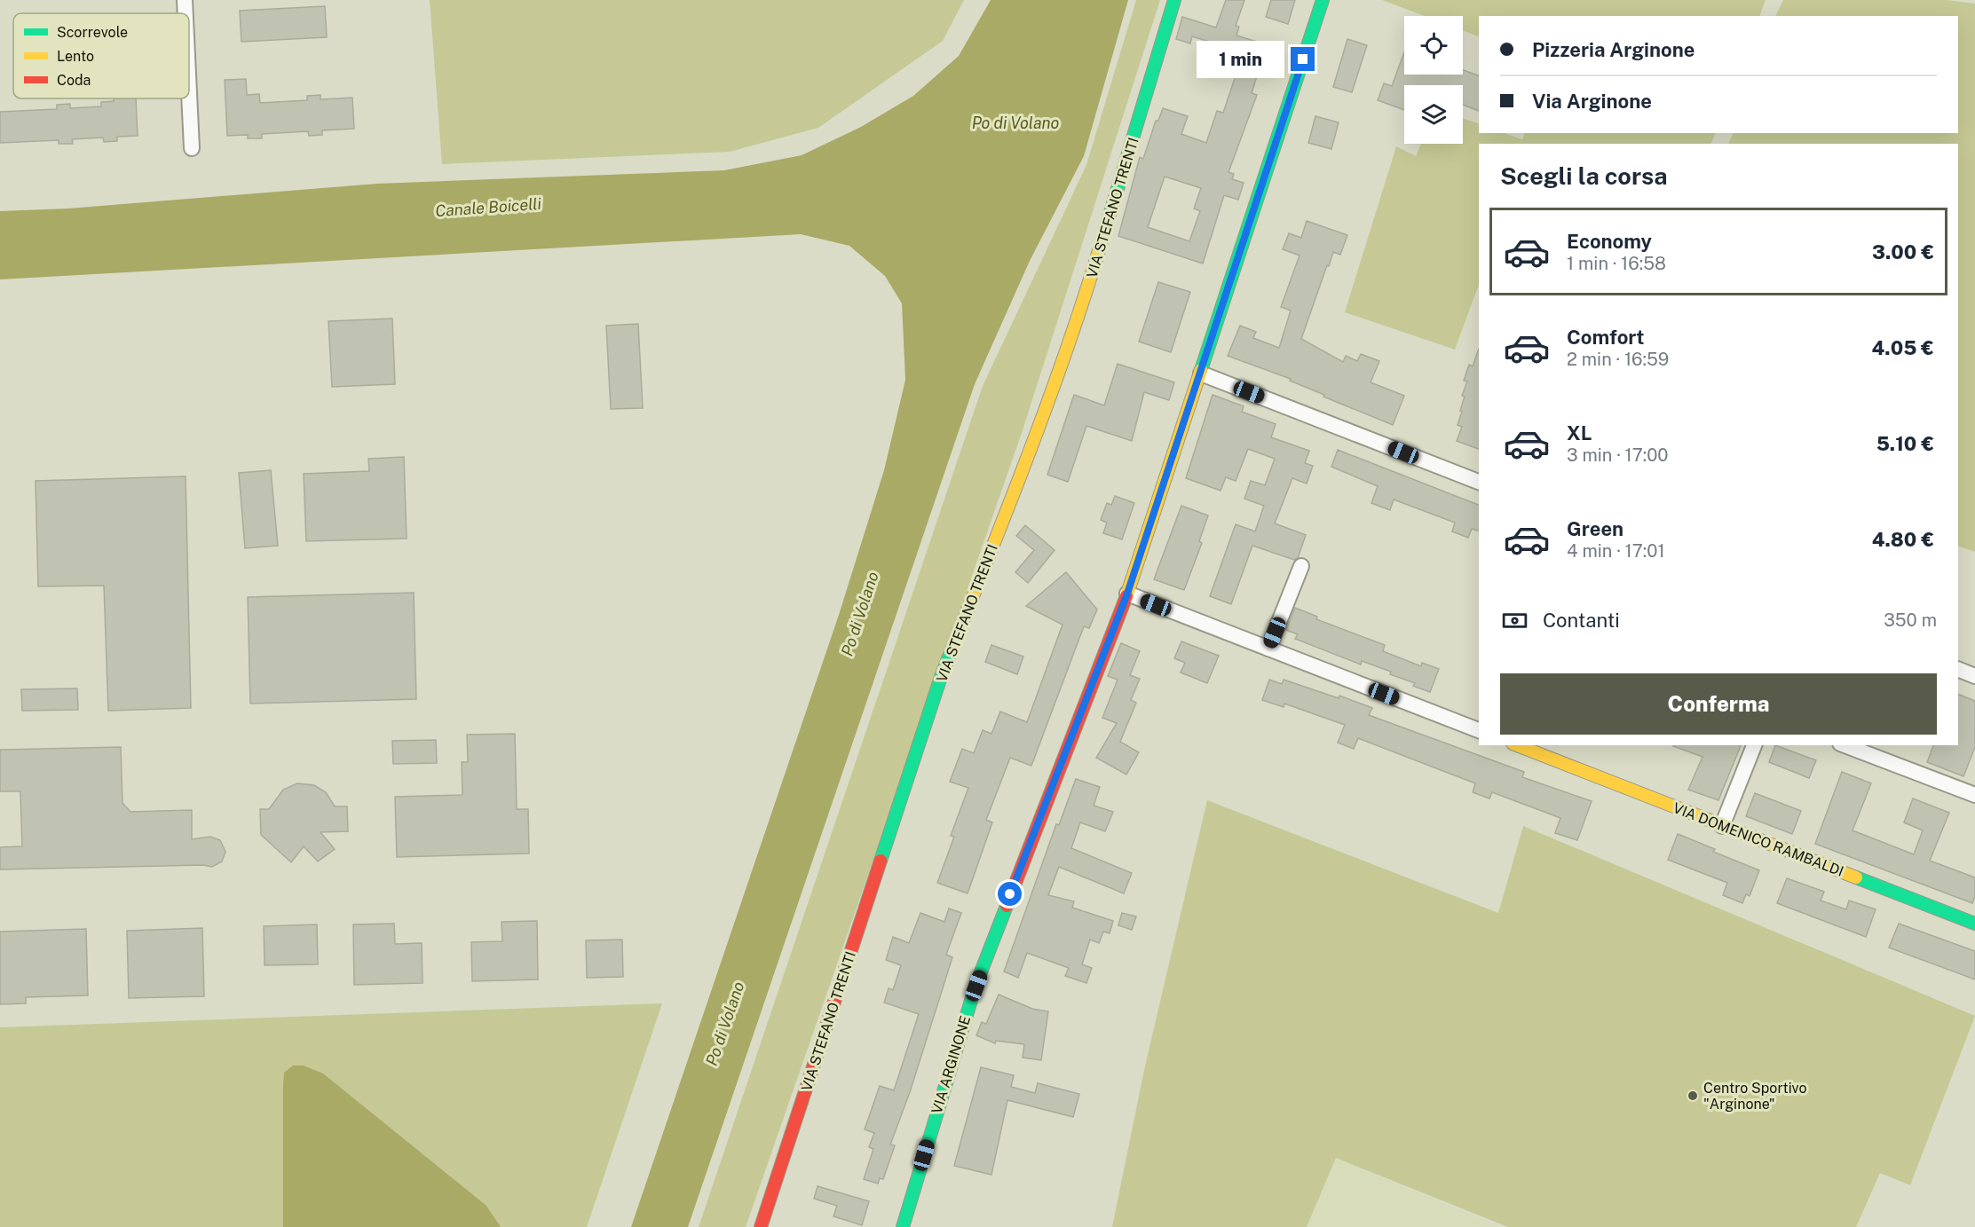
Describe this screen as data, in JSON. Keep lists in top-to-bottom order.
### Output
{
  "streets": {
    "street": ["VIA STEFANO TRENTI", "VIA DOMENICO RAMBALDI", "VIA ARGINONE"]
  },
  "water": ["Po di Volano", "Canale Boicelli"],
  "places": ["Centro Sportivo \"Arginone\""],
  "legend": ["Scorrevole", "Lento", "Coda"],
  "page": {
    "banner": ["Pizzeria Arginone", "Via Arginone"],
    "bubble": "1 min",
    "heading": "Scegli la corsa",
    "list": [
      {
        "name": "Economy",
        "note": "1 min · 16:58",
        "value": "3.00 €"
      },
      {
        "name": "Comfort",
        "note": "2 min · 16:59",
        "value": "4.05 €"
      },
      {
        "name": "XL",
        "note": "3 min · 17:00",
        "value": "5.10 €"
      },
      {
        "name": "Green",
        "note": "4 min · 17:01",
        "value": "4.80 €"
      }
    ],
    "pay": ["Contanti", "350 m"],
    "buttons": "Conferma"
  }
}
